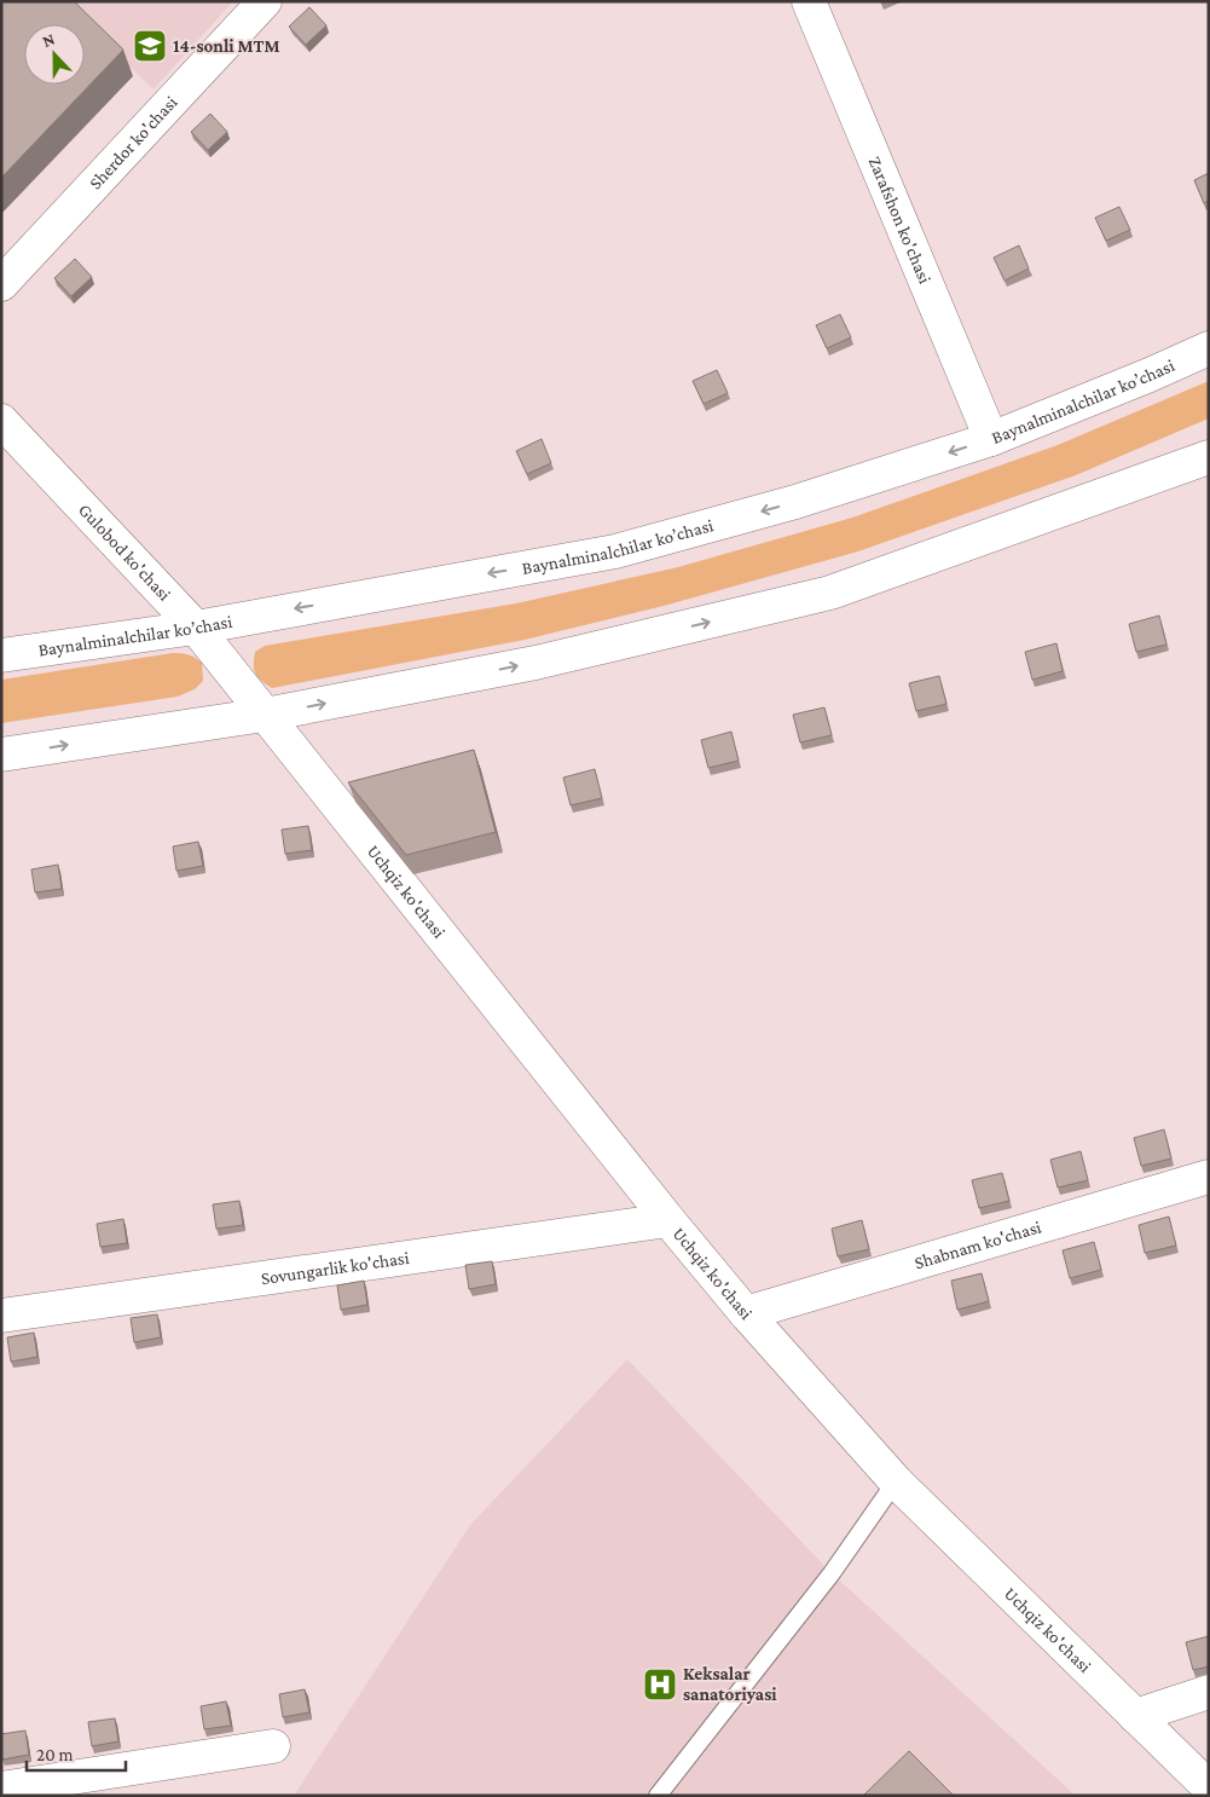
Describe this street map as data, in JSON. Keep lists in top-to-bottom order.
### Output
{
  "streets": {
    "street": [
      "Sherdor ko'chasi",
      "Zarafshon ko'chasi",
      "Baynalminalchilar ko’chasi",
      "Gulobod ko'chasi",
      "Uchqiz ko'chasi",
      "Shabnam ko'chasi",
      "Sovungarlik ko'chasi"
    ]
  },
  "crossings": [
    ["Zarafshon ko'chasi", "Baynalminalchilar ko’chasi"],
    ["Baynalminalchilar ko’chasi", "Gulobod ko'chasi"],
    ["Gulobod ko'chasi", "Uchqiz ko'chasi"],
    ["Uchqiz ko'chasi", "Shabnam ko'chasi"],
    ["Uchqiz ko'chasi", "Sovungarlik ko'chasi"]
  ],
  "places": {
    "school or university": ["14-sonli MTM"],
    "hospital": ["Keksalar sanatoriyasi"]
  },
  "scale_bar": "20 m",
  "north": "top"
}
